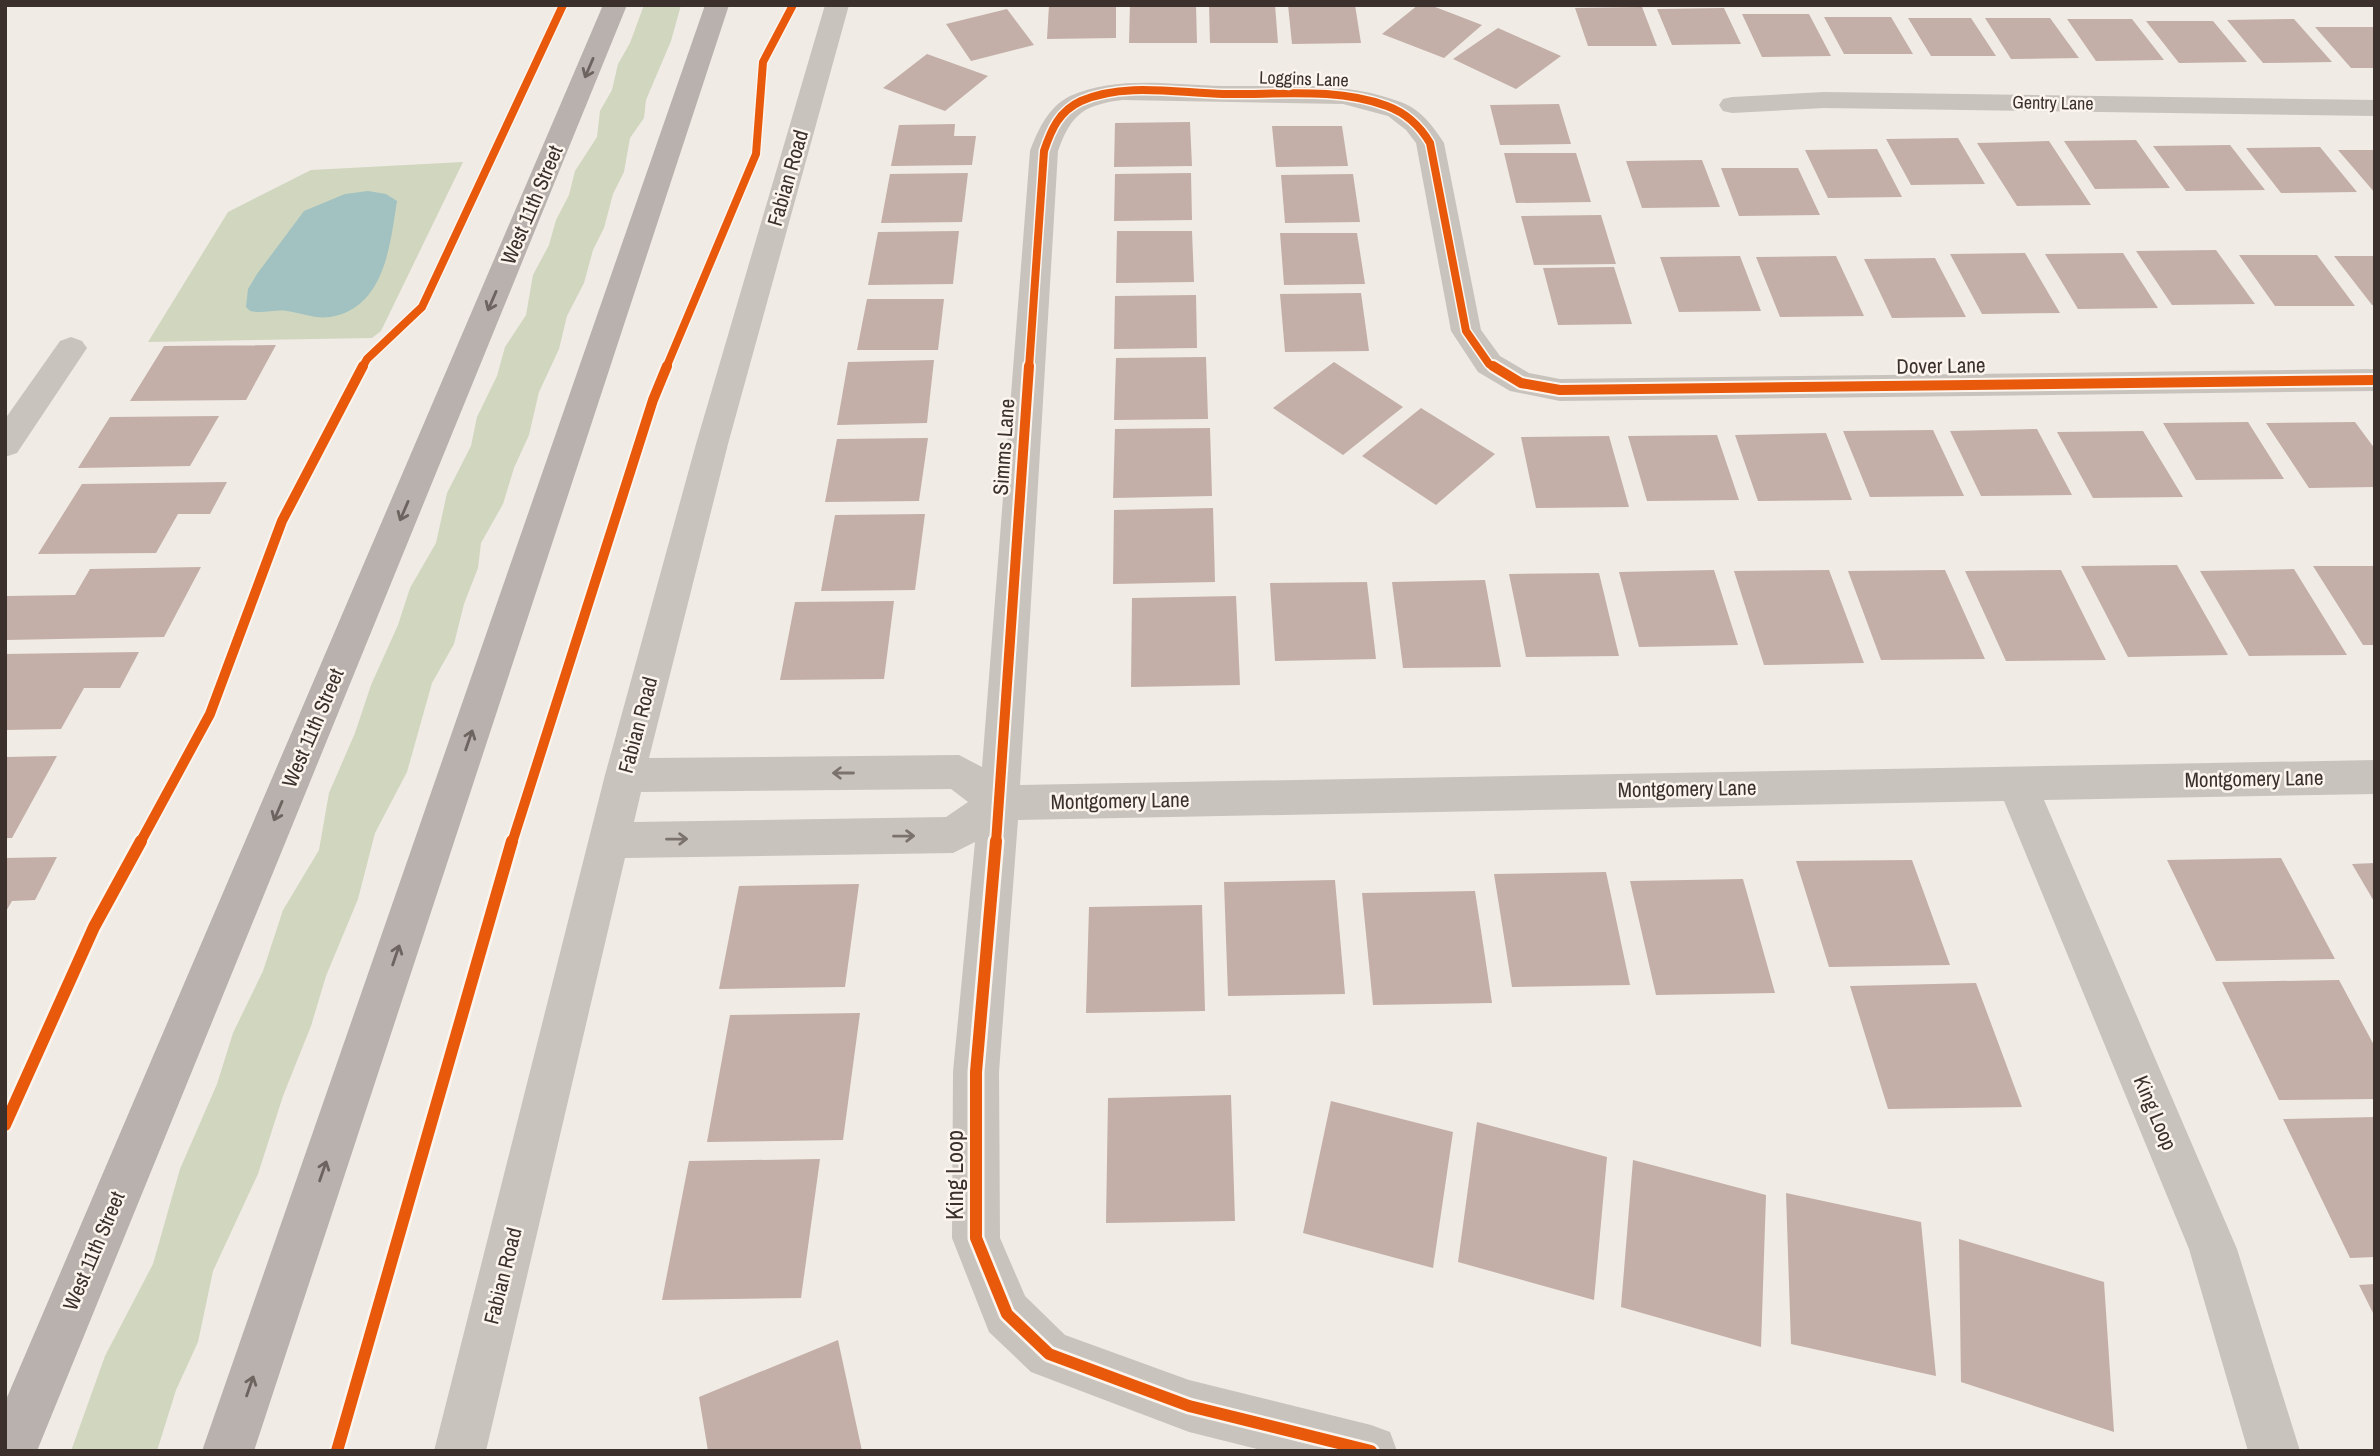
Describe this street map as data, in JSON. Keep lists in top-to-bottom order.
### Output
{
  "streets": {
    "main road": ["West 11th Street"],
    "street": [
      "Loggins Lane",
      "Gentry Lane",
      "Fabian Road",
      "Dover Lane",
      "Simms Lane",
      "Montgomery Lane",
      "King Loop"
    ]
  },
  "crossings": [
    ["Loggins Lane", "Dover Lane"],
    ["Loggins Lane", "Simms Lane"],
    ["Simms Lane", "Montgomery Lane"],
    ["Simms Lane", "King Loop"],
    ["Montgomery Lane", "King Loop"]
  ]
}
